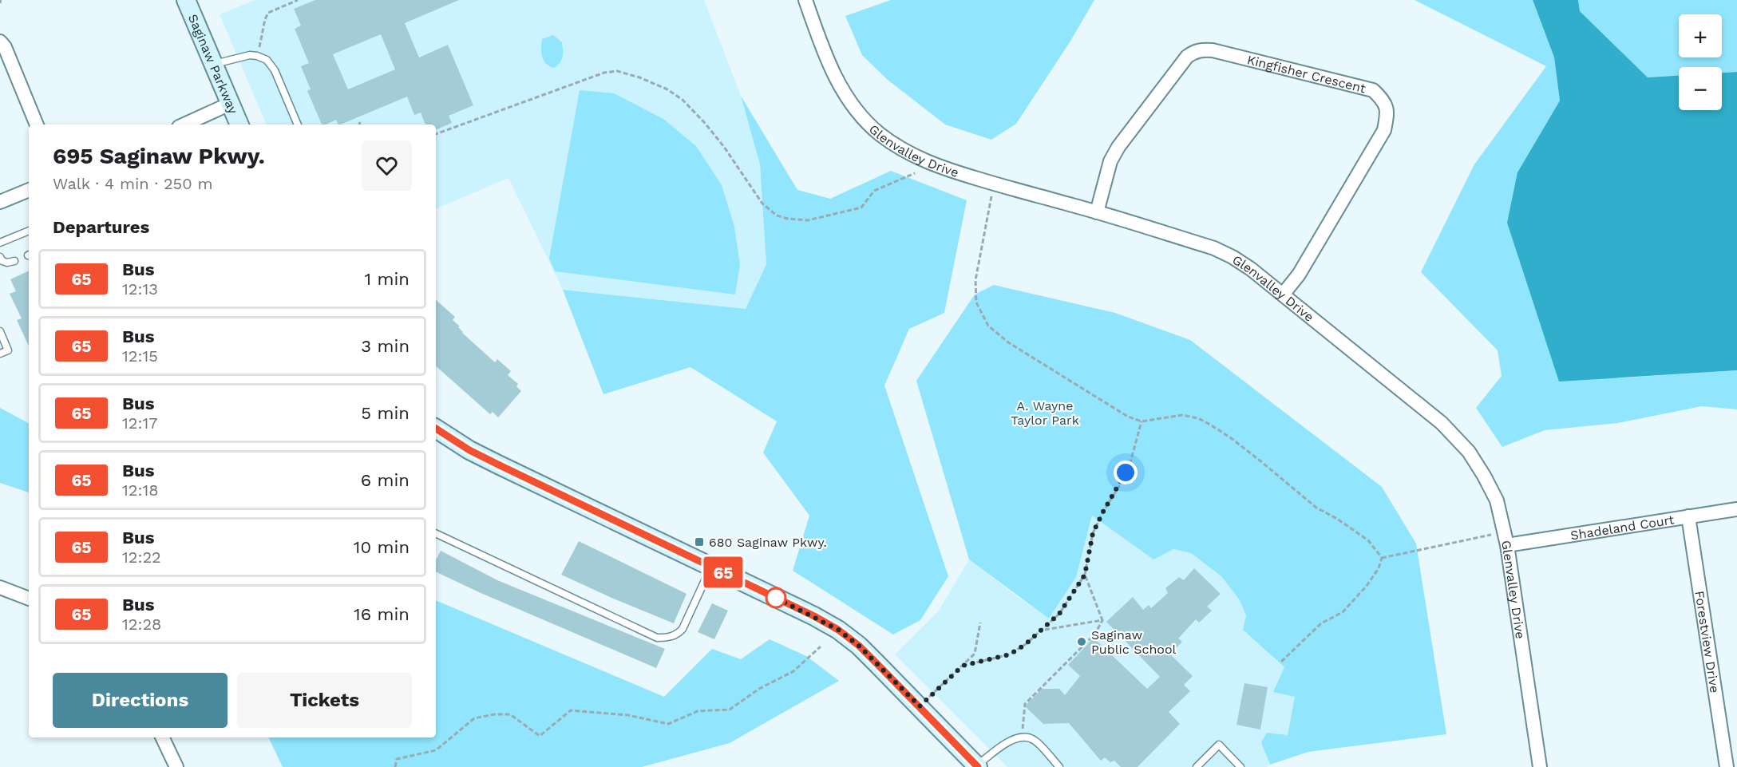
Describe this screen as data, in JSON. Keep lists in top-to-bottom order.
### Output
{
  "streets": {
    "street": [
      "Saginaw Parkway",
      "Kingfisher Crescent",
      "Glenvalley Drive",
      "Shadeland Court",
      "Forestview Drive"
    ]
  },
  "crossings": [
    ["Kingfisher Crescent", "Glenvalley Drive"],
    ["Glenvalley Drive", "Shadeland Court"],
    ["Shadeland Court", "Forestview Drive"]
  ],
  "parks": ["A. Wayne Taylor Park"],
  "places": {
    "transit": ["680 Saginaw Pkwy."],
    "other": ["Saginaw Public School"]
  },
  "lines": ["bus line 65"],
  "page": {
    "on_map": "65",
    "map_buttons": ["+", "−"],
    "heading": [
      ["695 Saginaw Pkwy.", "Walk · 4 min · 250 m"],
      "Departures"
    ],
    "list": [
      {
        "mark": "65",
        "name": "Bus",
        "note": "12:13",
        "value": "1 min"
      },
      {
        "mark": "65",
        "name": "Bus",
        "note": "12:15",
        "value": "3 min"
      },
      {
        "mark": "65",
        "name": "Bus",
        "note": "12:17",
        "value": "5 min"
      },
      {
        "mark": "65",
        "name": "Bus",
        "note": "12:18",
        "value": "6 min"
      },
      {
        "mark": "65",
        "name": "Bus",
        "note": "12:22",
        "value": "10 min"
      },
      {
        "mark": "65",
        "name": "Bus",
        "note": "12:28",
        "value": "16 min"
      }
    ],
    "buttons": ["Directions", "Tickets"]
  }
}
